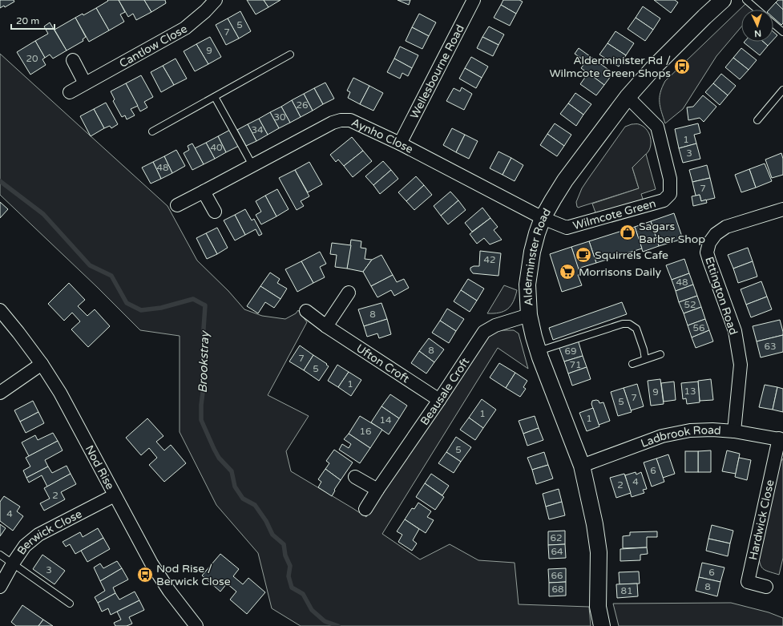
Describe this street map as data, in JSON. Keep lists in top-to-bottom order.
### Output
{
  "streets": {
    "street": [
      "Cantlow Close",
      "Wellesbourne Road",
      "Aynho Close",
      "Wilmcote Green",
      "Alderminster Road",
      "Ettington Road",
      "Ufton Croft",
      "Beausale Croft",
      "Ladbrook Road",
      "Nod Rise",
      "Hardwick Close",
      "Berwick Close"
    ]
  },
  "crossings": [
    ["Wellesbourne Road", "Aynho Close"],
    ["Aynho Close", "Wilmcote Green"],
    ["Aynho Close", "Alderminster Road"],
    ["Wilmcote Green", "Alderminster Road"],
    ["Alderminster Road", "Beausale Croft"],
    ["Alderminster Road", "Ladbrook Road"],
    ["Ettington Road", "Ladbrook Road"],
    ["Ufton Croft", "Beausale Croft"],
    ["Ladbrook Road", "Hardwick Close"],
    ["Nod Rise", "Berwick Close"]
  ],
  "water": ["Brookstray"],
  "places": {
    "bus stop": ["Alderminister Rd / Wilmcote Green Shops", "Nod Rise / Berwick Close"],
    "shop": ["Sagars Barber Shop"],
    "cafe": ["Squirrels Cafe"],
    "supermarket": ["Morrisons Daily"]
  },
  "house_numbers": [
    "5",
    "7",
    "9",
    "20",
    "26",
    "30",
    "34",
    "1",
    "40",
    "3",
    "48",
    "7",
    "42",
    "48",
    "52",
    "8",
    "56",
    "63",
    "8",
    "69",
    "7",
    "71",
    "5",
    "1",
    "13",
    "9",
    "7",
    "5",
    "1",
    "1",
    "14",
    "16",
    "5",
    "6",
    "4",
    "2",
    "2",
    "4",
    "62",
    "64",
    "3",
    "6",
    "66",
    "8",
    "68",
    "81"
  ],
  "scale_bar": "20 m",
  "north": "bottom"
}
